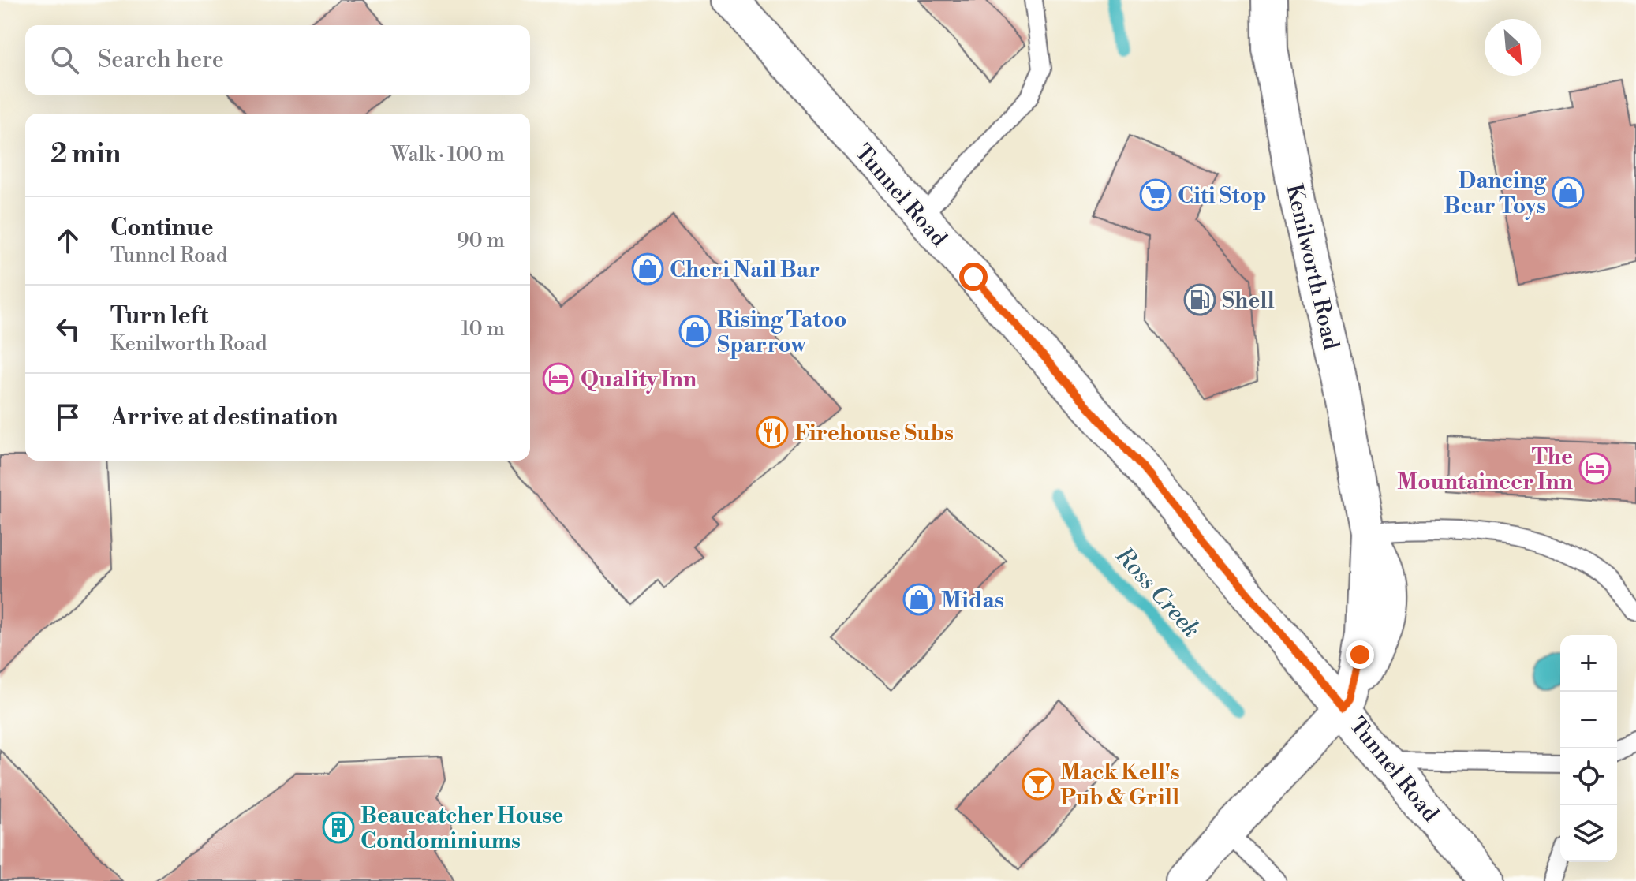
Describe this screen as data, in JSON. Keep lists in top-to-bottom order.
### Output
{
  "streets": {
    "main road": ["Tunnel Road", "Kenilworth Road"]
  },
  "crossings": [
    ["Tunnel Road", "Kenilworth Road"]
  ],
  "water": ["Ross Creek"],
  "places": {
    "shop": [
      "Dancing Bear Toys",
      "Cheri Nail Bar",
      "Rising Tatoo Sparrow",
      "Midas"
    ],
    "supermarket": ["Citi Stop"],
    "fuel station": ["Shell"],
    "hotel": ["Quality Inn", "The Mountaineer Inn"],
    "restaurant": ["Firehouse Subs"],
    "bar": ["Mack Kell's Pub & Grill"],
    "building": ["Beaucatcher House Condominiums"]
  },
  "north": "bottom right",
  "page": {
    "search": "Search here",
    "heading": ["2 min", "Walk · 100 m"],
    "list": [
      ["Continue", "Tunnel Road", "90 m"],
      ["Turn left", "Kenilworth Road", "10 m"],
      "Arrive at destination"
    ],
    "map_buttons": ["+", "−"]
  }
}
